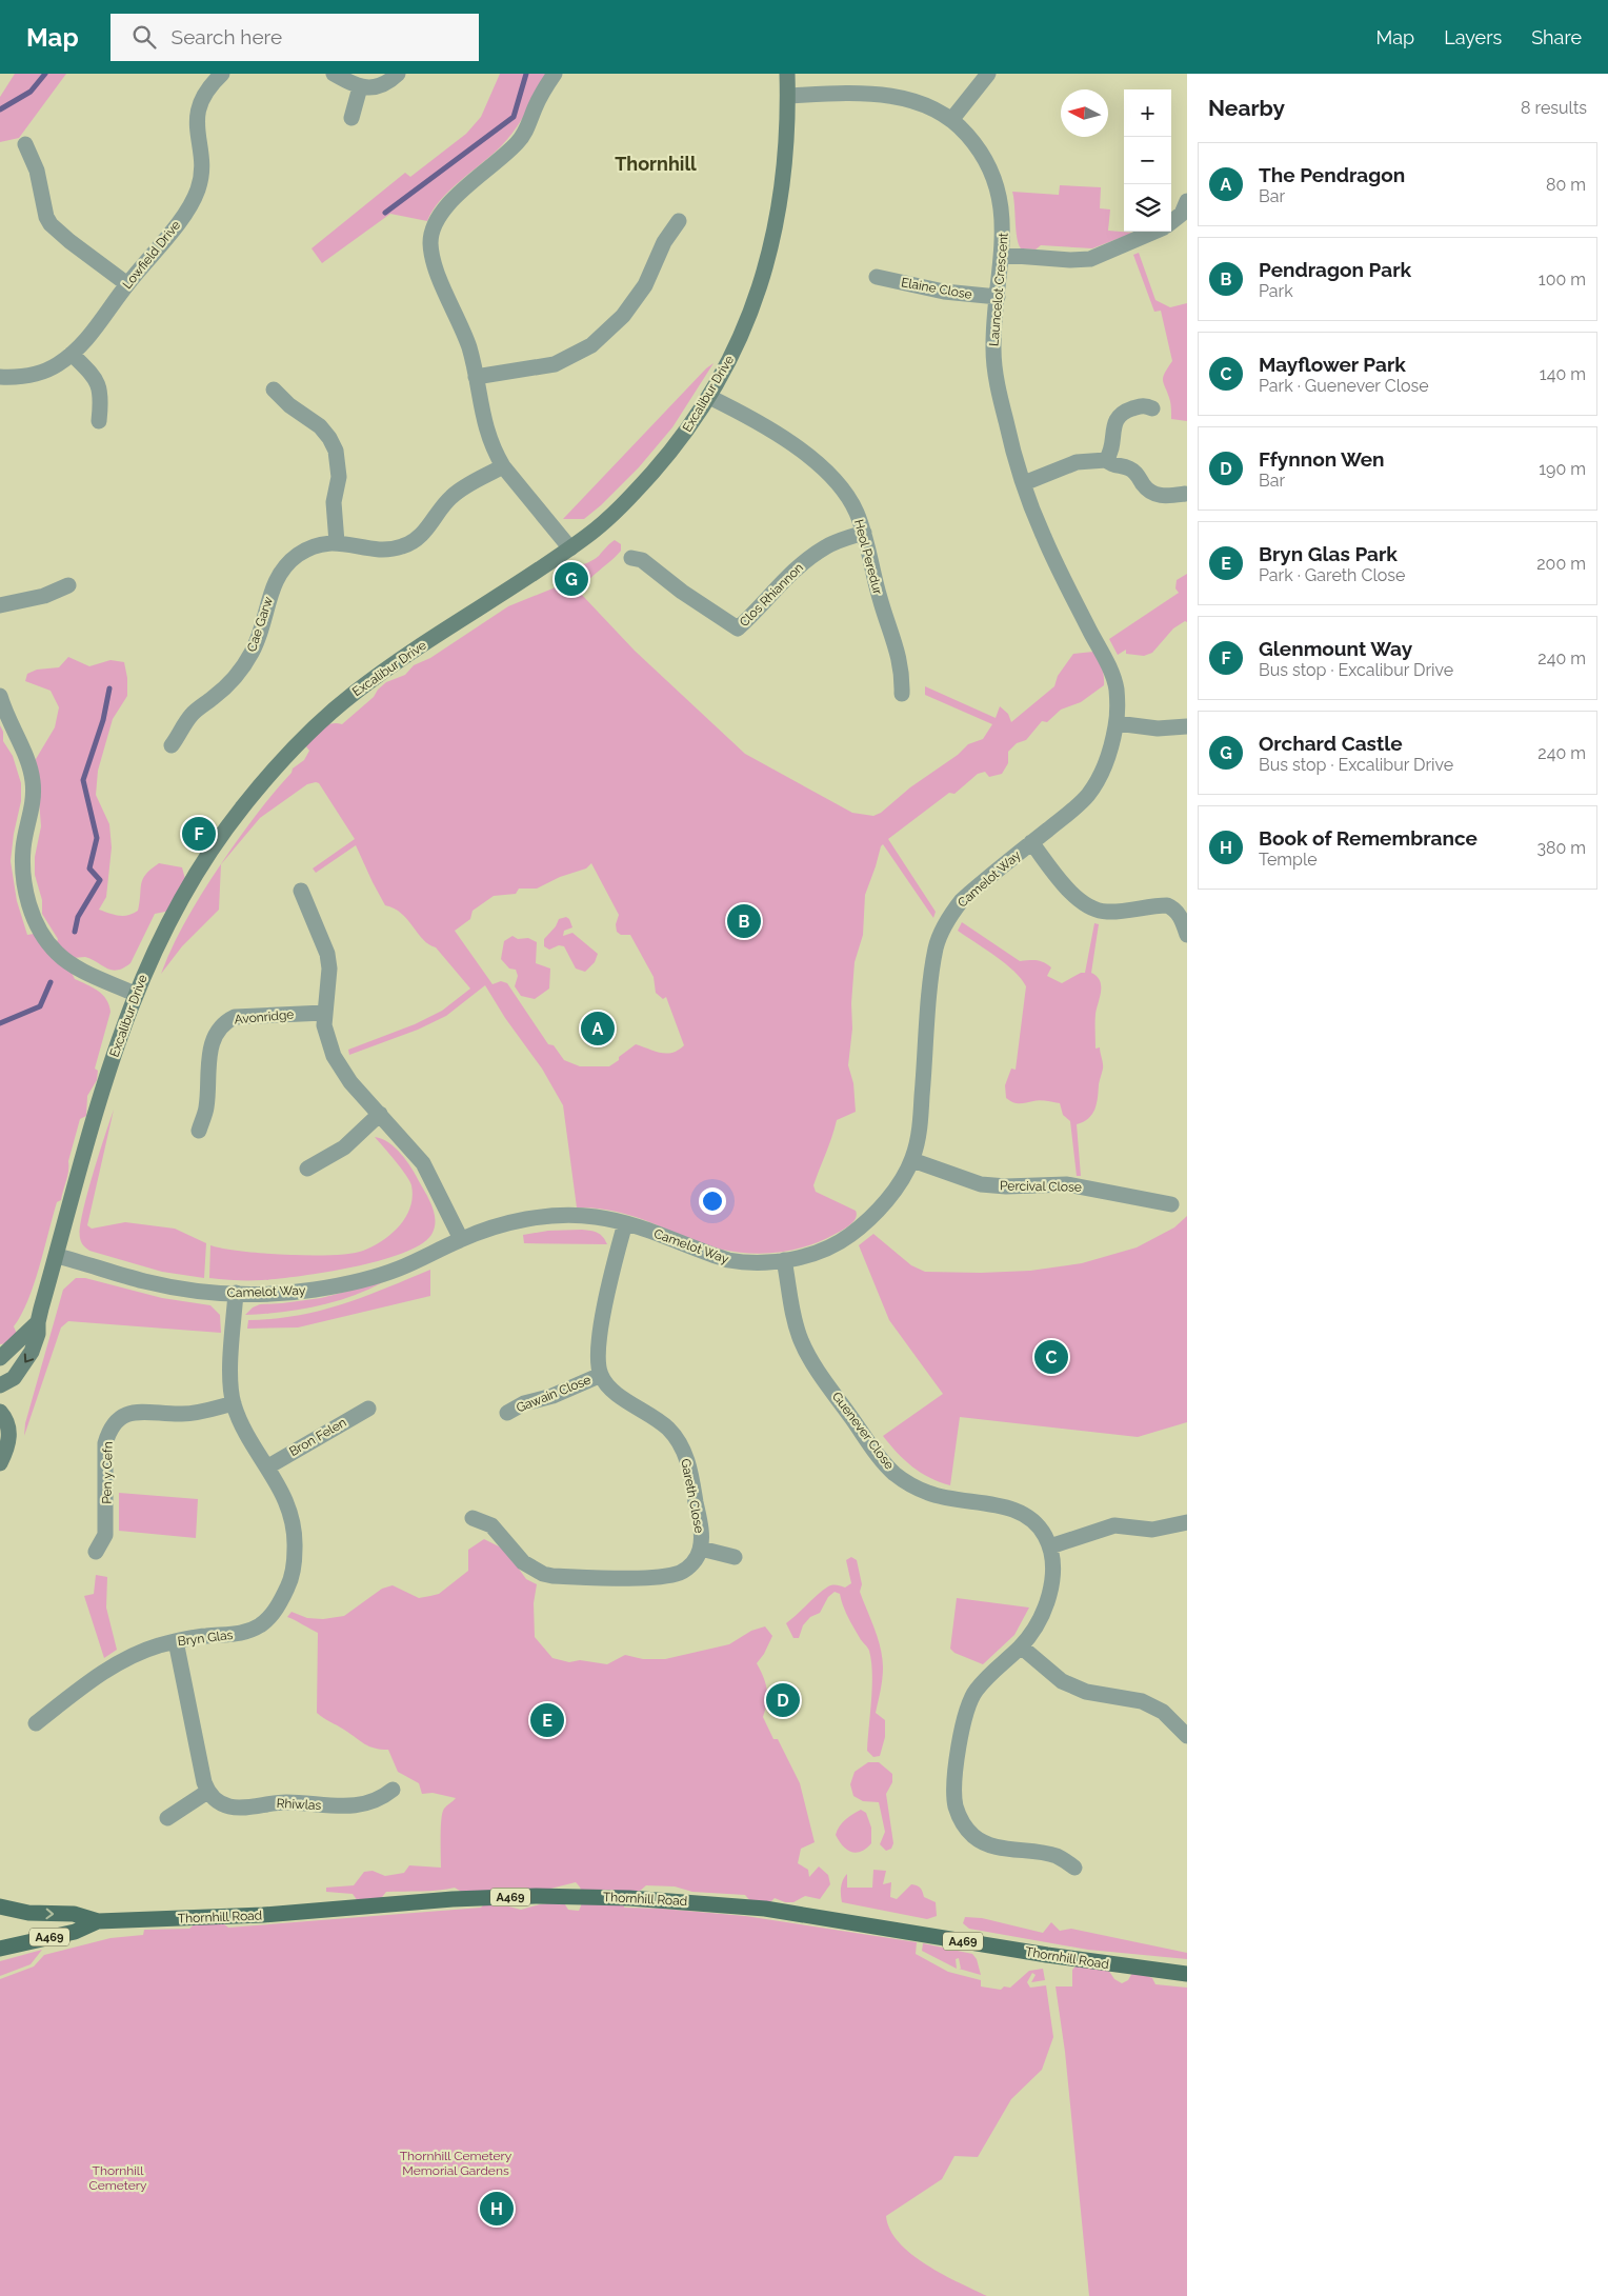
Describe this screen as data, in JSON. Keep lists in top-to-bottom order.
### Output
{
  "streets": {
    "main road": ["A469", "Thornhill Road"],
    "street": [
      "Lowfield Drive",
      "Elaine Close",
      "Launcelot Crescent",
      "Excalibur Drive",
      "Heol Peredur",
      "Clos Rhiannon",
      "Cae Garw",
      "Camelot Way",
      "Avonridge",
      "Percival Close",
      "Gawain Close",
      "Guenever Close",
      "Bron Felen",
      "Pen y Cefn",
      "Gareth Close",
      "Bryn Glas",
      "Rhiwlas"
    ]
  },
  "crossings": [
    ["Elaine Close", "Launcelot Crescent"],
    ["Launcelot Crescent", "Excalibur Drive"],
    ["Launcelot Crescent", "Camelot Way"],
    ["Excalibur Drive", "Heol Peredur"],
    ["Excalibur Drive", "Camelot Way"],
    ["Heol Peredur", "Clos Rhiannon"],
    ["Camelot Way", "Percival Close"],
    ["Camelot Way", "Guenever Close"],
    ["Camelot Way", "Bryn Glas"],
    ["Gawain Close", "Gareth Close"],
    ["Bron Felen", "Bryn Glas"],
    ["Pen y Cefn", "Bryn Glas"]
  ],
  "districts": ["Thornhill"],
  "parks": ["Thornhill Cemetery Memorial Gardens", "Thornhill Cemetery"],
  "north": "left",
  "page": {
    "header": "Map",
    "search": "Search here",
    "nav": ["Map", "Layers", "Share"],
    "heading": ["Nearby", "8 results"],
    "map_buttons": ["+", "−"],
    "list": [
      {
        "mark": "A",
        "name": "The Pendragon",
        "note": "Bar",
        "value": "80 m"
      },
      {
        "mark": "B",
        "name": "Pendragon Park",
        "note": "Park",
        "value": "100 m"
      },
      {
        "mark": "C",
        "name": "Mayflower Park",
        "note": "Park · Guenever Close",
        "value": "140 m"
      },
      {
        "mark": "D",
        "name": "Ffynnon Wen",
        "note": "Bar",
        "value": "190 m"
      },
      {
        "mark": "E",
        "name": "Bryn Glas Park",
        "note": "Park · Gareth Close",
        "value": "200 m"
      },
      {
        "mark": "F",
        "name": "Glenmount Way",
        "note": "Bus stop · Excalibur Drive",
        "value": "240 m"
      },
      {
        "mark": "G",
        "name": "Orchard Castle",
        "note": "Bus stop · Excalibur Drive",
        "value": "240 m"
      },
      {
        "mark": "H",
        "name": "Book of Remembrance",
        "note": "Temple",
        "value": "380 m"
      }
    ],
    "pins": [
      "G",
      "F",
      "B",
      "A",
      "C",
      "D",
      "E",
      "H"
    ]
  }
}
